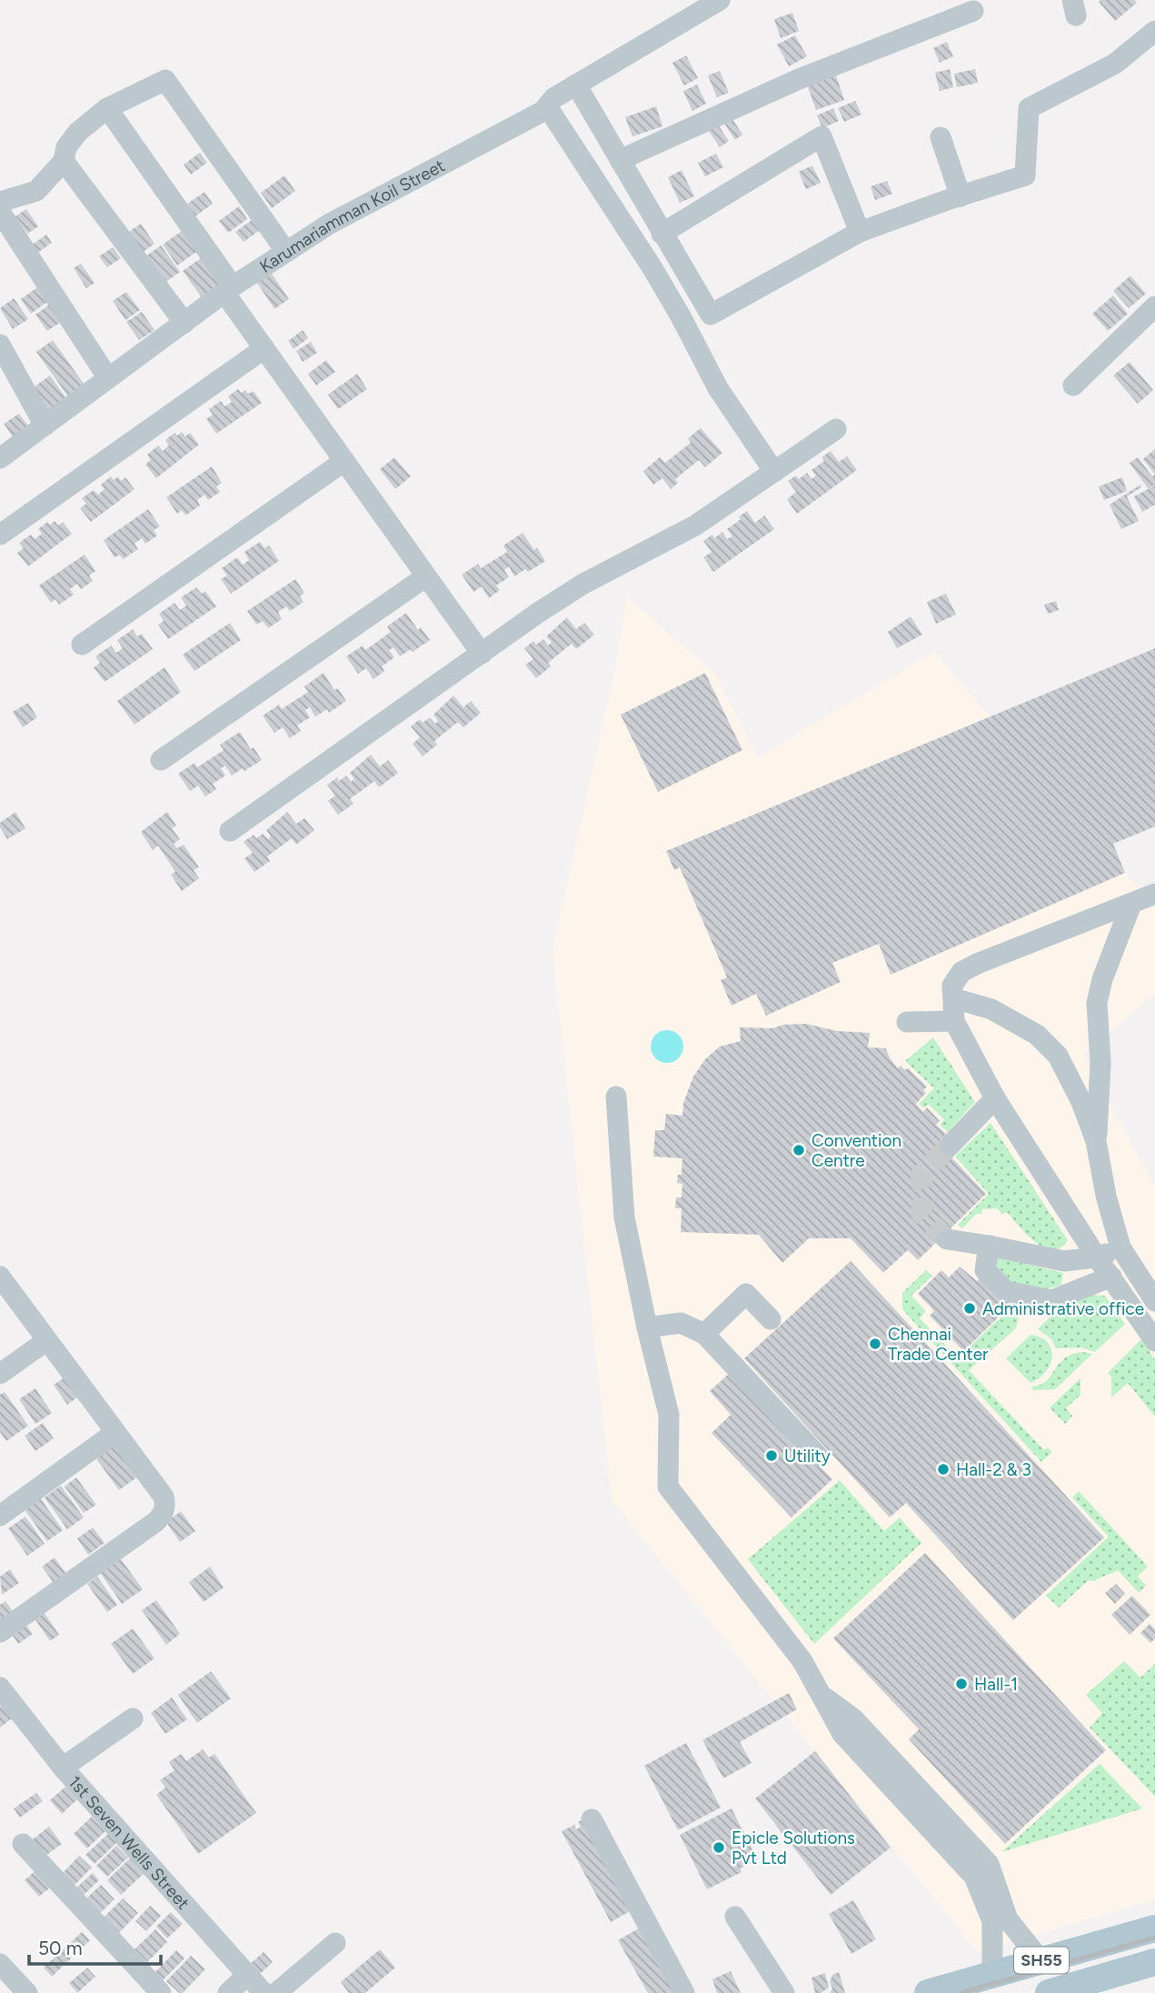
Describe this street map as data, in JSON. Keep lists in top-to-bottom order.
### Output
{
  "streets": {
    "main road": ["SH55"],
    "street": ["Karumariamman Koil Street", "1st Seven Wells Street"]
  },
  "places": [
    "Convention Centre",
    "Administrative office",
    "Chennai Trade Center",
    "Utility",
    "Hall-2 & 3",
    "Hall-1",
    "Epicle Solutions Pvt Ltd"
  ],
  "scale_bar": "50 m"
}
